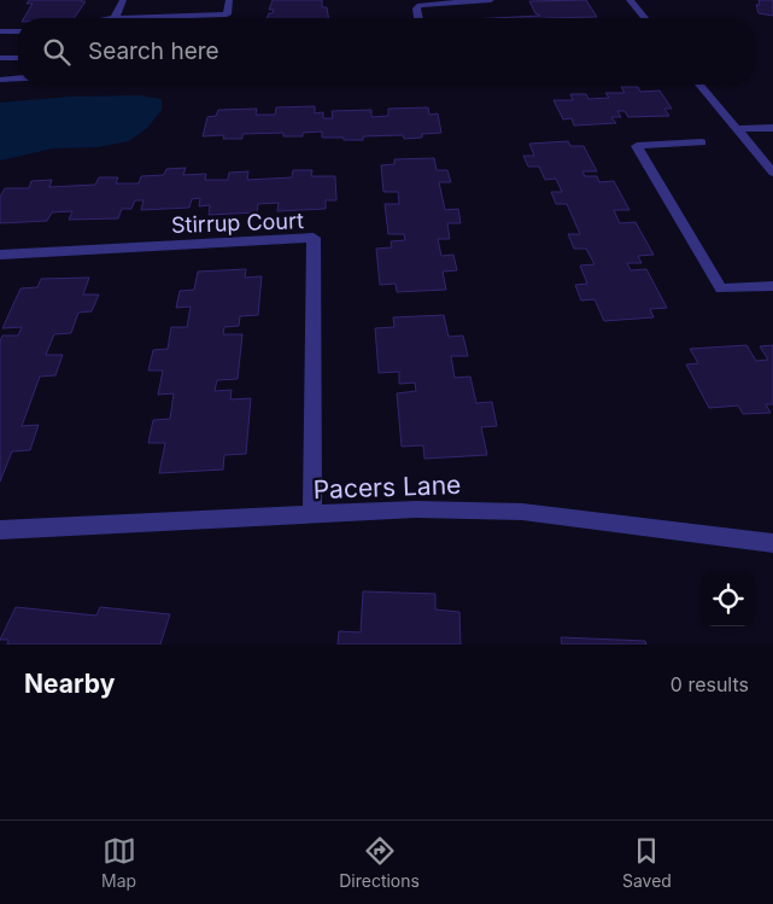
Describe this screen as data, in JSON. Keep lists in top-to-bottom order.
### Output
{
  "streets": {
    "street": ["Stirrup Court", "Pacers Lane"]
  },
  "crossings": [
    ["Stirrup Court", "Pacers Lane"]
  ],
  "page": {
    "search": "Search here",
    "heading": ["Nearby", "0 results"],
    "nav": ["Map", "Directions", "Saved"]
  }
}
